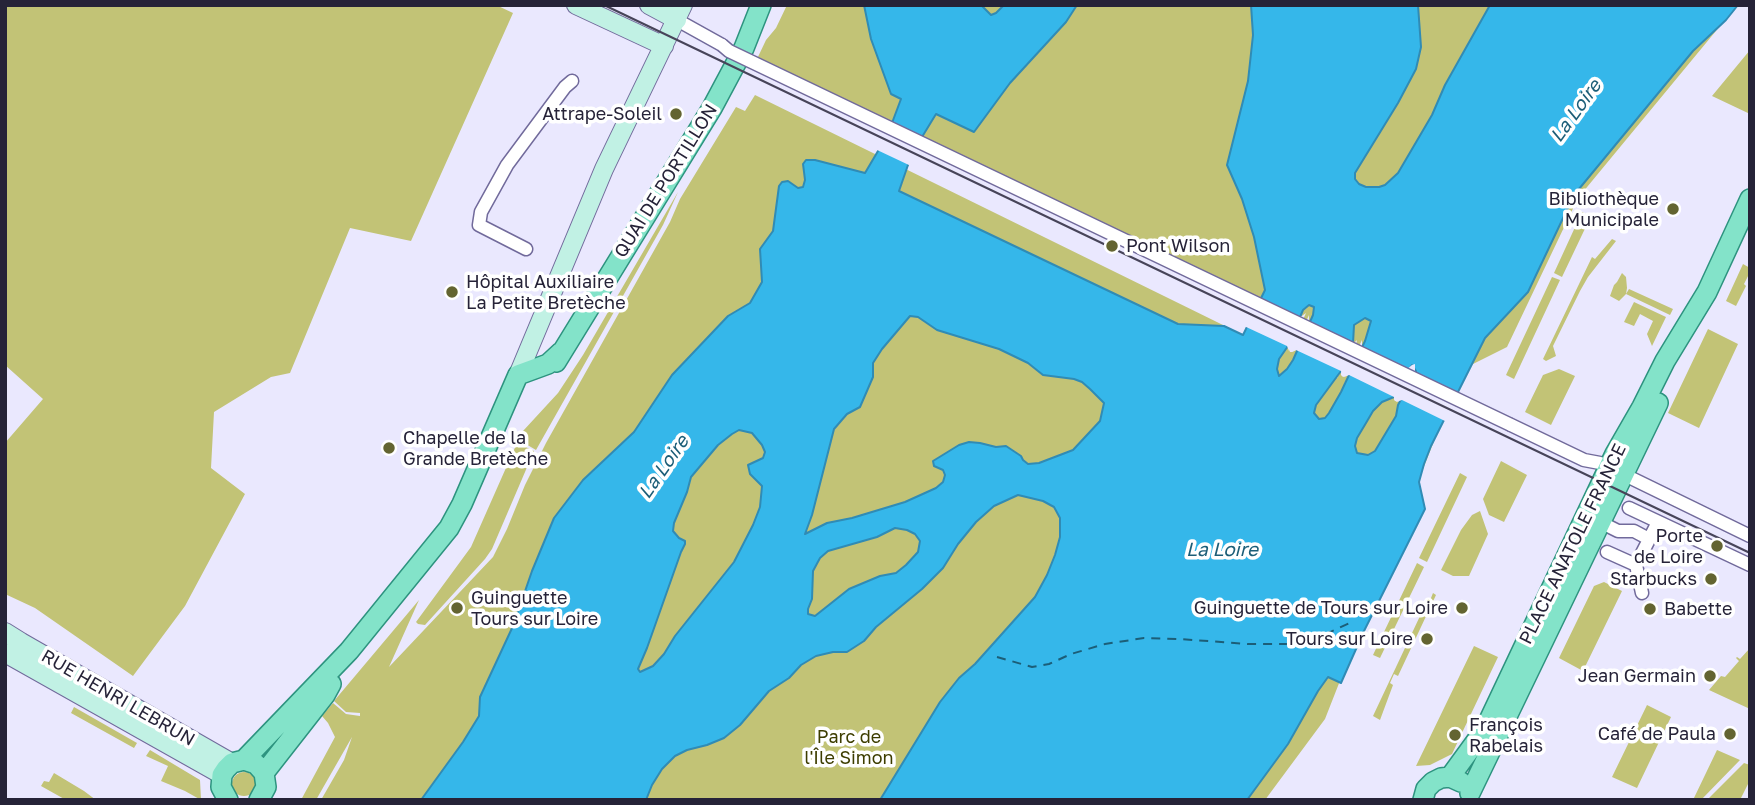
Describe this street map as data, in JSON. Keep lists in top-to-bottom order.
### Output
{
  "streets": {
    "main road": ["QUAI DE PORTILLON", "PLACE ANATOLE FRANCE", "RUE HENRI LEBRUN"]
  },
  "crossings": [
    ["QUAI DE PORTILLON", "RUE HENRI LEBRUN"]
  ],
  "water": ["La Loire"],
  "parks": ["Parc de l'Île Simon"],
  "places": [
    "Attrape-Soleil",
    "Bibliothèque Municipale",
    "Pont Wilson",
    "Hôpital Auxiliaire La Petite Bretèche",
    "Chapelle de la Grande Bretèche",
    "Porte de Loire",
    "Starbucks",
    "Guinguette Tours sur Loire",
    "Guinguette de Tours sur Loire",
    "Babette",
    "Tours sur Loire",
    "Jean Germain",
    "Café de Paula",
    "François Rabelais"
  ]
}
